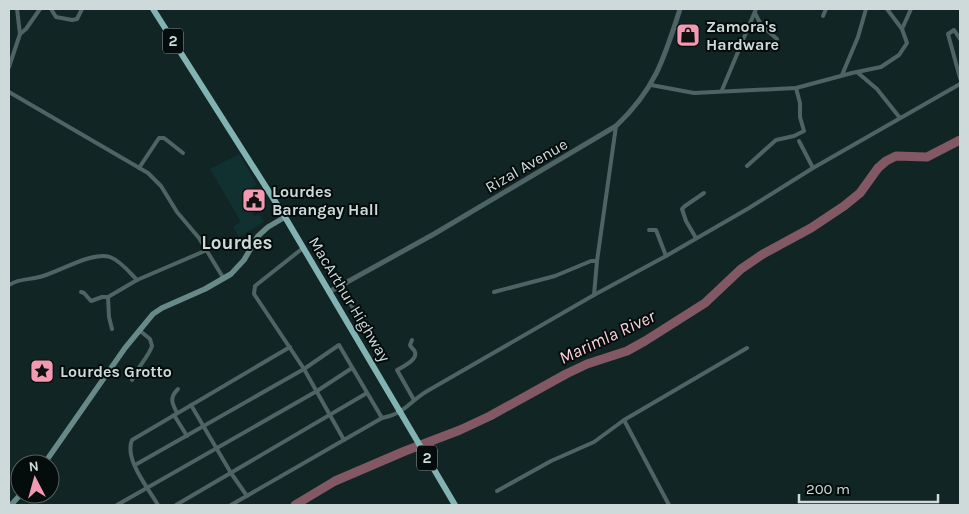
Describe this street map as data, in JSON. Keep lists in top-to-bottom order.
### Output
{
  "streets": {
    "highway": ["2", "MacArthur Highway"],
    "street": ["Rizal Avenue"]
  },
  "crossings": [
    ["Rizal Avenue", "MacArthur Highway"]
  ],
  "districts": ["Lourdes"],
  "water": ["Marimla River"],
  "places": {
    "shop": ["Zamora's Hardware"],
    "public building": ["Lourdes Barangay Hall"],
    "place": ["Lourdes Grotto"]
  },
  "scale_bar": "200 m",
  "north": "top"
}
